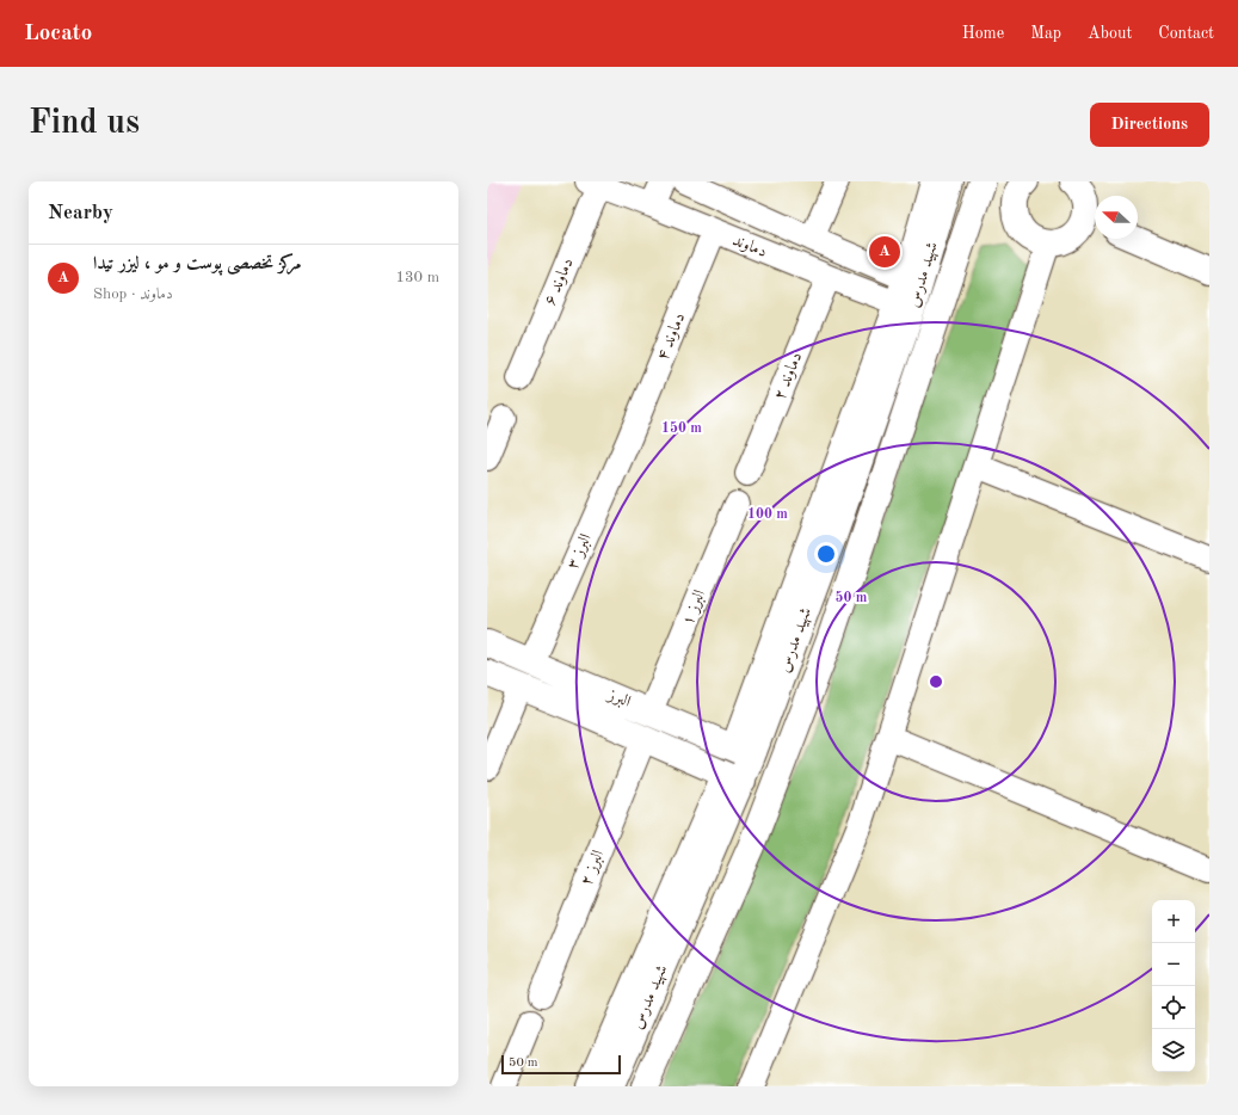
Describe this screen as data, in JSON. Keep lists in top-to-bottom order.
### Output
{
  "streets": {
    "main road": ["شهید مدرس", "البرز"],
    "street": [
      "دماوند",
      "دماوند ۶",
      "دماوند ۴",
      "دماوند ۲",
      "البرز ۳",
      "البرز ۱",
      "البرز ۲"
    ]
  },
  "crossings": [
    ["دماوند", "شهید مدرس"],
    ["دماوند", "دماوند ۶"],
    ["دماوند", "دماوند ۴"],
    ["دماوند", "دماوند ۲"],
    ["شهید مدرس", "البرز"],
    ["دماوند ۴", "البرز ۳"],
    ["البرز ۳", "البرز"],
    ["البرز ۱", "البرز"],
    ["البرز", "البرز ۲"]
  ],
  "scale_bar": "50 m",
  "north": "left",
  "page": {
    "header": "Locato",
    "nav": [
      "Home",
      "Map",
      "About",
      "Contact"
    ],
    "buttons": "Directions",
    "title": "Find us",
    "heading": "Nearby",
    "pins": "A",
    "list": [
      {
        "mark": "A",
        "name": "مرکز تخصصی پوست و مو ، لیزر تیدا",
        "note": "Shop · دماوند",
        "value": "130 m"
      }
    ],
    "map_buttons": ["+", "−"],
    "scale": "50 m"
  },
  "rings": ["150 m", "100 m", "50 m"]
}
